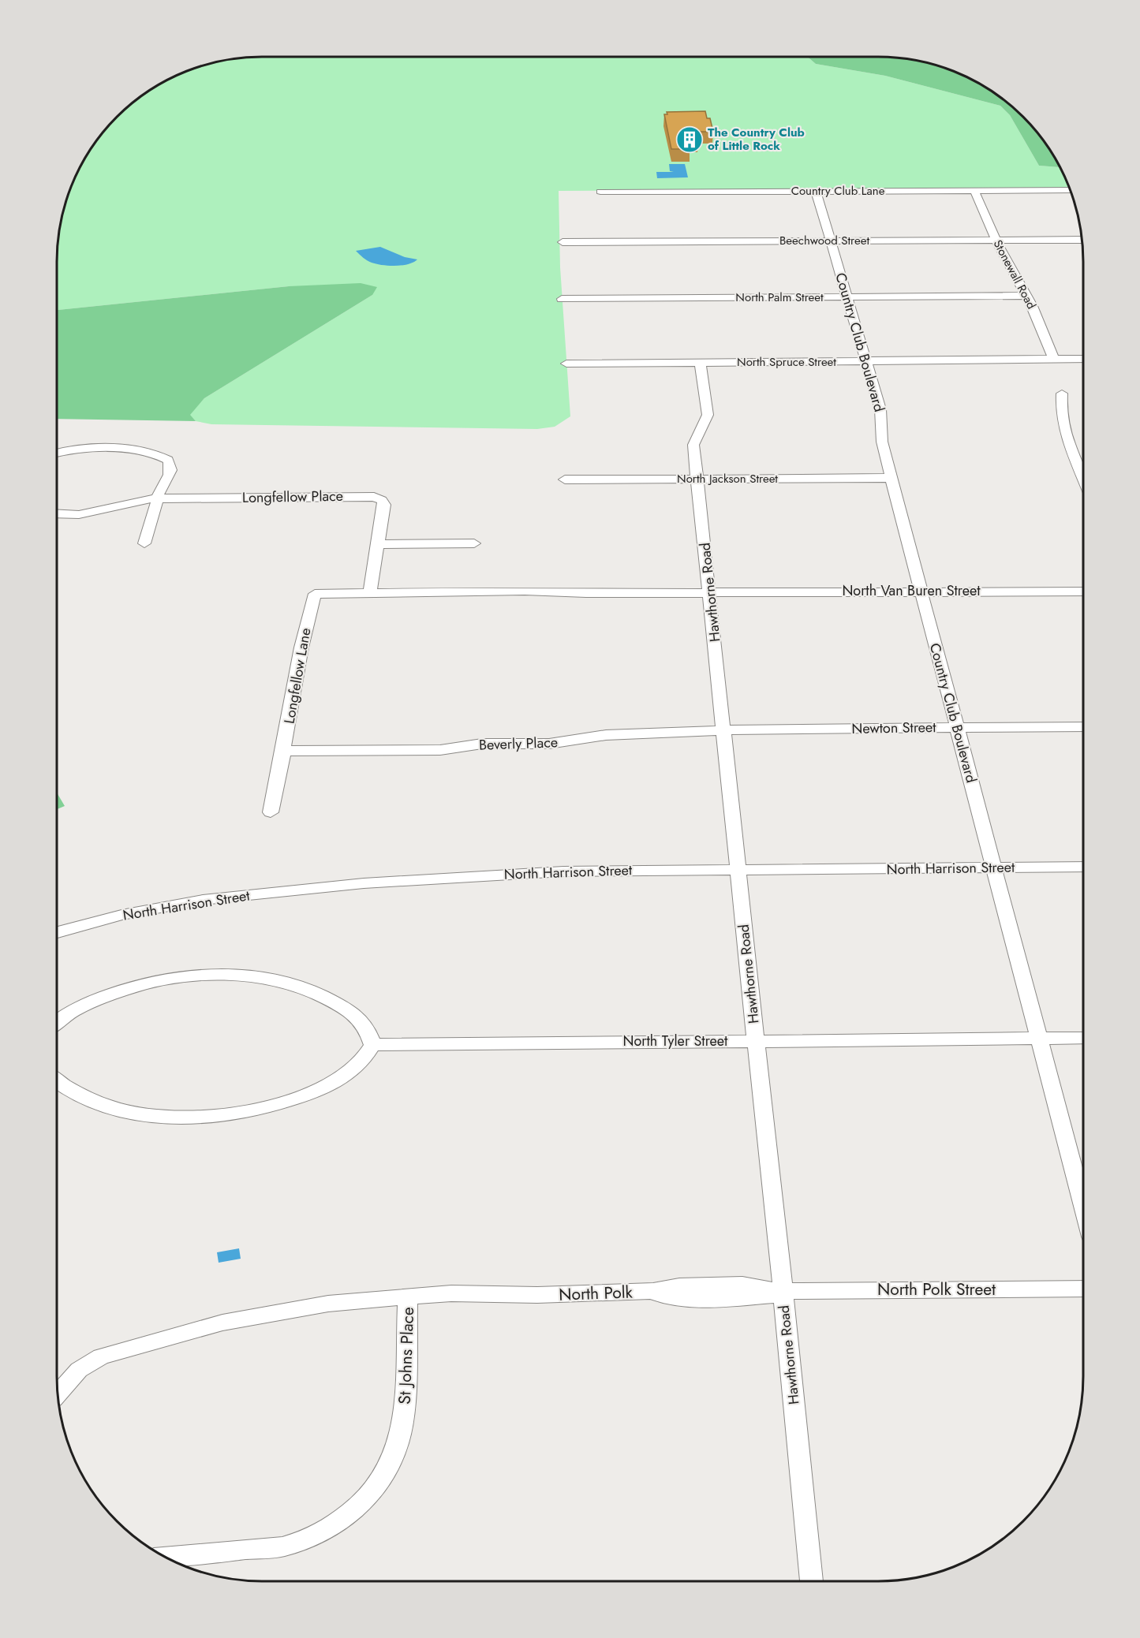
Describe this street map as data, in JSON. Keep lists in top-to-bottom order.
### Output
{
  "streets": {
    "street": [
      "Country Club Lane",
      "Beechwood Street",
      "Stonewall Road",
      "North Palm Street",
      "Country Club Boulevard",
      "North Spruce Street",
      "North Jackson Street",
      "Longfellow Place",
      "North Van Buren Street",
      "Hawthorne Road",
      "Longfellow Lane",
      "Newton Street",
      "Beverly Place",
      "North Harrison Street",
      "North Tyler Street",
      "North Polk Street",
      "North Polk",
      "St Johns Place"
    ]
  },
  "crossings": [
    ["Country Club Lane", "Stonewall Road"],
    ["Country Club Lane", "Country Club Boulevard"],
    ["Beechwood Street", "Stonewall Road"],
    ["Beechwood Street", "Country Club Boulevard"],
    ["Stonewall Road", "North Palm Street"],
    ["Stonewall Road", "North Spruce Street"],
    ["North Palm Street", "Country Club Boulevard"],
    ["Country Club Boulevard", "North Spruce Street"],
    ["Country Club Boulevard", "North Jackson Street"],
    ["Country Club Boulevard", "North Van Buren Street"],
    ["Country Club Boulevard", "Newton Street"],
    ["Country Club Boulevard", "North Harrison Street"],
    ["Country Club Boulevard", "North Tyler Street"],
    ["North Spruce Street", "Hawthorne Road"],
    ["North Jackson Street", "Hawthorne Road"],
    ["Longfellow Place", "Longfellow Lane"],
    ["North Van Buren Street", "Hawthorne Road"],
    ["Hawthorne Road", "Newton Street"],
    ["Hawthorne Road", "Beverly Place"],
    ["Hawthorne Road", "North Harrison Street"],
    ["Hawthorne Road", "North Tyler Street"],
    ["Hawthorne Road", "North Polk Street"],
    ["Longfellow Lane", "Beverly Place"],
    ["Newton Street", "Beverly Place"],
    ["North Polk Street", "North Polk"],
    ["North Polk", "St Johns Place"]
  ],
  "places": {
    "building": ["The Country Club of Little Rock"]
  }
}
